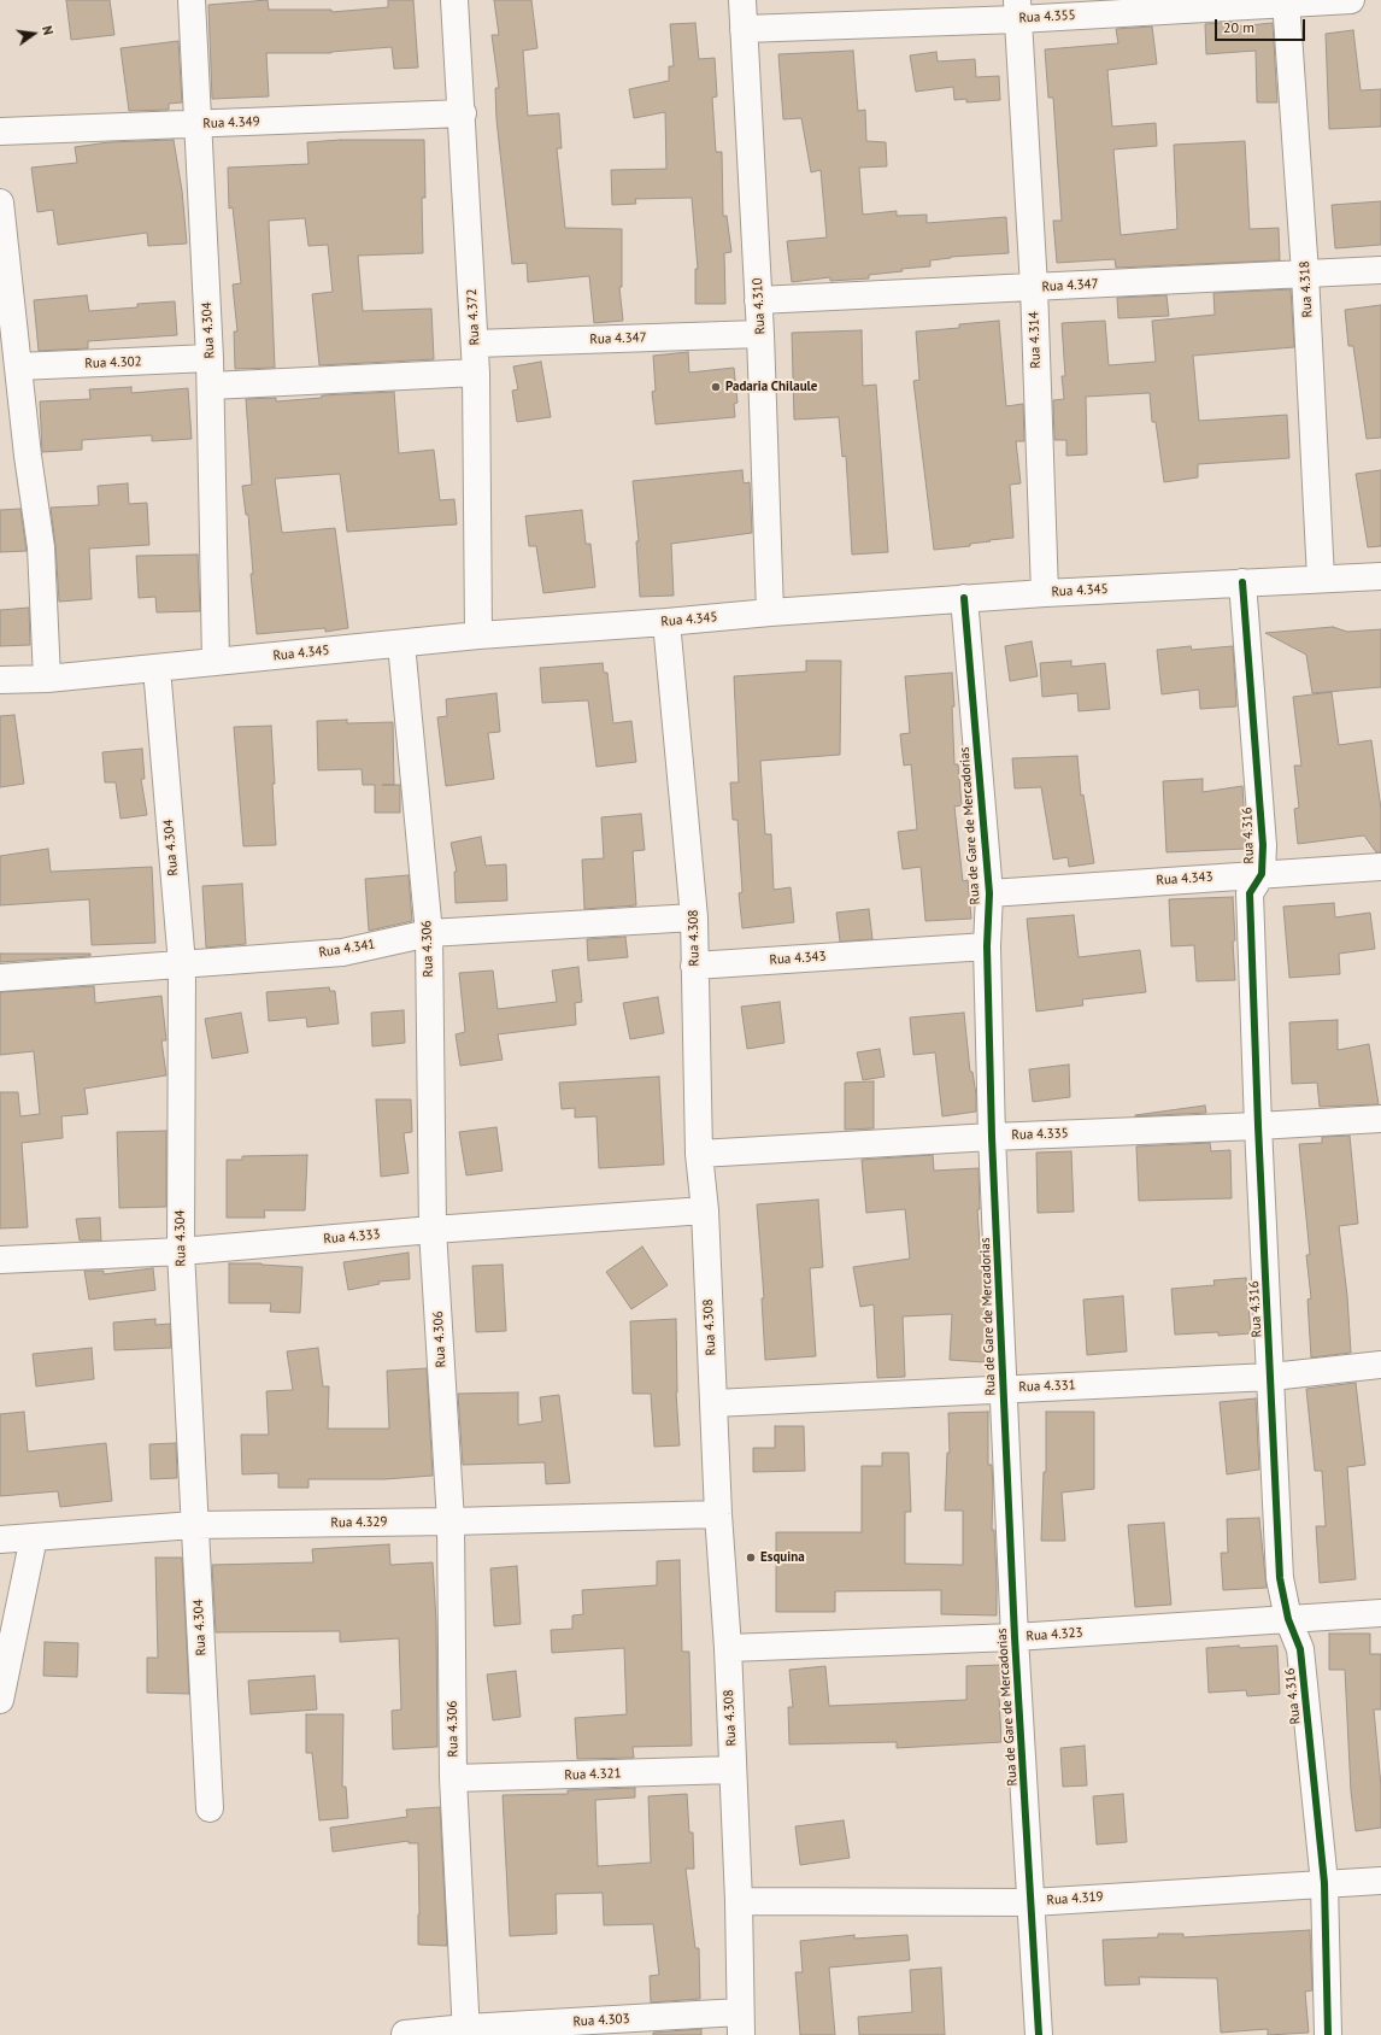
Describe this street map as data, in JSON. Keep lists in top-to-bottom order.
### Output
{
  "streets": {
    "street": [
      "Rua 4.355",
      "Rua 4.349",
      "Rua 4.347",
      "Rua 4.318",
      "Rua 4.310",
      "Rua 4.372",
      "Rua 4.304",
      "Rua 4.314",
      "Rua 4.302",
      "Rua 4.345",
      "Rua de Gare de Mercadorias",
      "Rua 4.316",
      "Rua 4.343",
      "Rua 4.308",
      "Rua 4.341",
      "Rua 4.306",
      "Rua 4.335",
      "Rua 4.333",
      "Rua 4.331",
      "Rua 4.329",
      "Rua 4.323",
      "Rua 4.321",
      "Rua 4.319",
      "Rua 4.303"
    ]
  },
  "crossings": [
    ["Rua 4.355", "Rua 4.318"],
    ["Rua 4.355", "Rua 4.310"],
    ["Rua 4.355", "Rua 4.314"],
    ["Rua 4.349", "Rua 4.372"],
    ["Rua 4.349", "Rua 4.304"],
    ["Rua 4.347", "Rua 4.318"],
    ["Rua 4.347", "Rua 4.310"],
    ["Rua 4.347", "Rua 4.372"],
    ["Rua 4.347", "Rua 4.314"],
    ["Rua 4.318", "Rua 4.345"],
    ["Rua 4.310", "Rua 4.345"],
    ["Rua 4.372", "Rua 4.345"],
    ["Rua 4.304", "Rua 4.302"],
    ["Rua 4.304", "Rua 4.345"],
    ["Rua 4.304", "Rua 4.341"],
    ["Rua 4.304", "Rua 4.333"],
    ["Rua 4.304", "Rua 4.329"],
    ["Rua 4.314", "Rua 4.345"],
    ["Rua 4.345", "Rua de Gare de Mercadorias"],
    ["Rua 4.345", "Rua 4.316"],
    ["Rua 4.345", "Rua 4.308"],
    ["Rua 4.345", "Rua 4.306"],
    ["Rua de Gare de Mercadorias", "Rua 4.343"],
    ["Rua de Gare de Mercadorias", "Rua 4.335"],
    ["Rua de Gare de Mercadorias", "Rua 4.331"],
    ["Rua de Gare de Mercadorias", "Rua 4.323"],
    ["Rua de Gare de Mercadorias", "Rua 4.319"],
    ["Rua 4.316", "Rua 4.343"],
    ["Rua 4.316", "Rua 4.335"],
    ["Rua 4.316", "Rua 4.331"],
    ["Rua 4.316", "Rua 4.323"],
    ["Rua 4.316", "Rua 4.319"],
    ["Rua 4.343", "Rua 4.308"],
    ["Rua 4.308", "Rua 4.341"],
    ["Rua 4.308", "Rua 4.335"],
    ["Rua 4.308", "Rua 4.333"],
    ["Rua 4.308", "Rua 4.331"],
    ["Rua 4.308", "Rua 4.329"],
    ["Rua 4.308", "Rua 4.323"],
    ["Rua 4.308", "Rua 4.321"],
    ["Rua 4.308", "Rua 4.319"],
    ["Rua 4.308", "Rua 4.303"],
    ["Rua 4.341", "Rua 4.306"],
    ["Rua 4.306", "Rua 4.333"],
    ["Rua 4.306", "Rua 4.329"],
    ["Rua 4.306", "Rua 4.321"],
    ["Rua 4.306", "Rua 4.303"]
  ],
  "places": ["Padaria Chilaule", "Esquina"],
  "scale_bar": "20 m",
  "north": "right"
}
